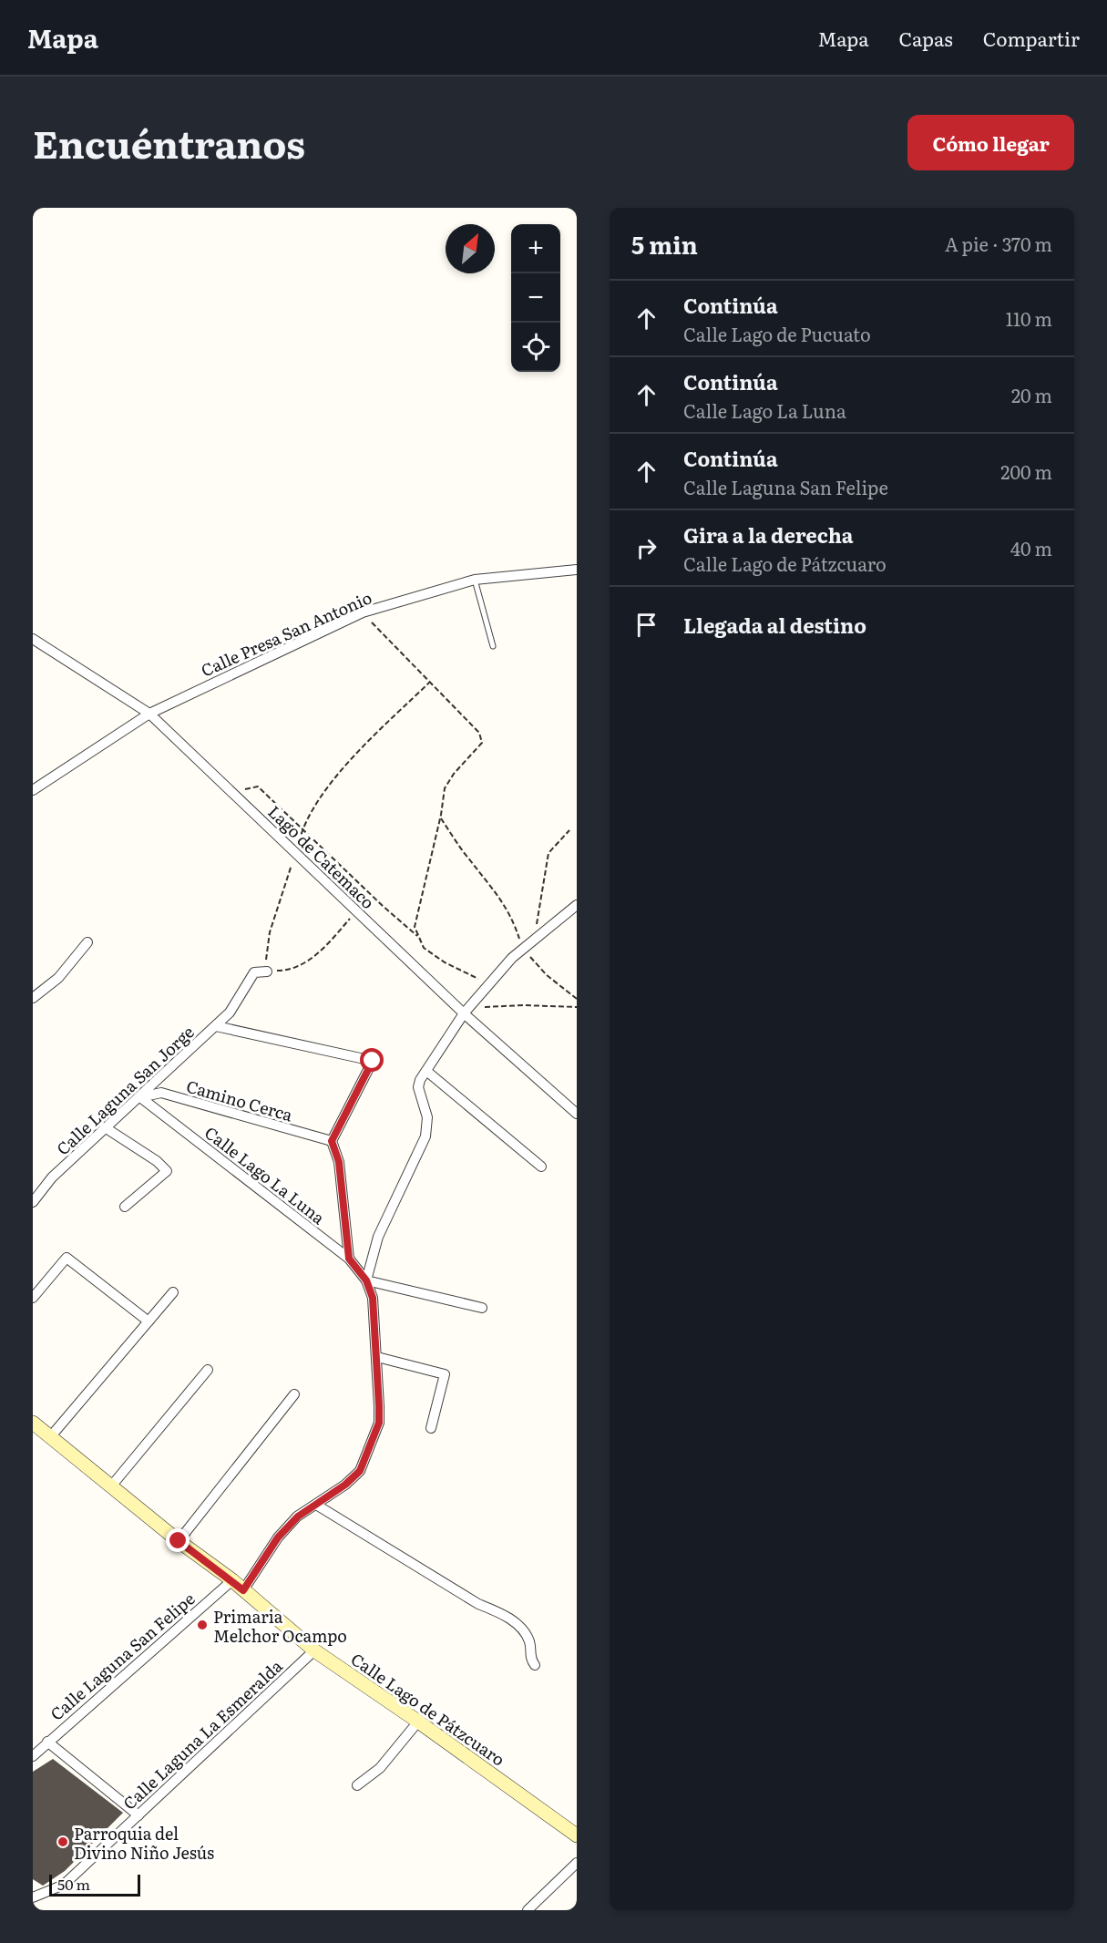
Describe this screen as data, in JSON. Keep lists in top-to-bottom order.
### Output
{
  "streets": {
    "street": [
      "Calle Presa San Antonio",
      "Lago de Catemaco",
      "Calle Laguna San Jorge",
      "Camino Cerca",
      "Calle Lago La Luna",
      "Calle Laguna San Felipe",
      "Calle Lago de Pátzcuaro",
      "Calle Laguna La Esmeralda"
    ]
  },
  "crossings": [
    ["Calle Presa San Antonio", "Lago de Catemaco"],
    ["Calle Laguna San Jorge", "Camino Cerca"],
    ["Calle Laguna San Jorge", "Calle Lago La Luna"],
    ["Camino Cerca", "Calle Lago La Luna"],
    ["Calle Laguna San Felipe", "Calle Lago de Pátzcuaro"],
    ["Calle Lago de Pátzcuaro", "Calle Laguna La Esmeralda"]
  ],
  "places": ["Primaria Melchor Ocampo", "Parroquia del Divino Niño Jesús"],
  "scale_bar": "50 m",
  "north": "top right",
  "page": {
    "header": "Mapa",
    "nav": ["Mapa", "Capas", "Compartir"],
    "title": "Encuéntranos",
    "buttons": "Cómo llegar",
    "heading": ["5 min", "A pie · 370 m"],
    "map_buttons": ["+", "−"],
    "list": [
      ["Continúa", "Calle Lago de Pucuato", "110 m"],
      ["Continúa", "Calle Lago La Luna", "20 m"],
      ["Continúa", "Calle Laguna San Felipe", "200 m"],
      ["Gira a la derecha", "Calle Lago de Pátzcuaro", "40 m"],
      "Llegada al destino"
    ],
    "scale": "50 m"
  }
}
